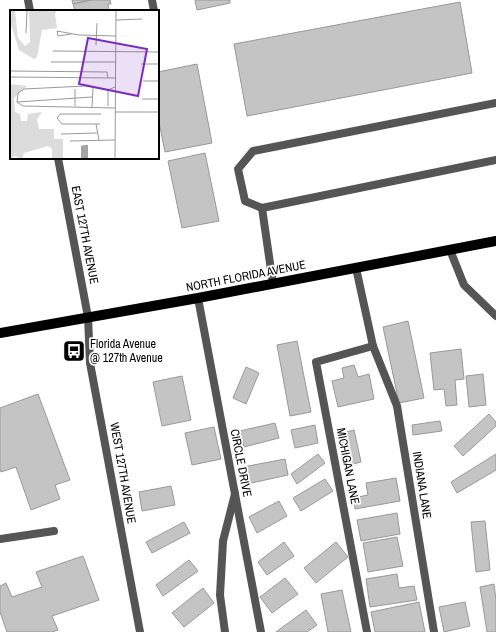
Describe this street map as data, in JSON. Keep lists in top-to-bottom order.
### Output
{
  "streets": {
    "main road": ["NORTH FLORIDA AVENUE"],
    "street": [
      "EAST 127TH AVENUE",
      "CIRCLE DRIVE",
      "MICHIGAN LANE",
      "WEST 127TH AVENUE",
      "INDIANA LANE"
    ]
  },
  "crossings": [
    ["EAST 127TH AVENUE", "NORTH FLORIDA AVENUE"],
    ["EAST 127TH AVENUE", "WEST 127TH AVENUE"],
    ["NORTH FLORIDA AVENUE", "CIRCLE DRIVE"],
    ["NORTH FLORIDA AVENUE", "WEST 127TH AVENUE"],
    ["NORTH FLORIDA AVENUE", "INDIANA LANE"],
    ["MICHIGAN LANE", "INDIANA LANE"]
  ],
  "places": {
    "bus stop": ["Florida Avenue @ 127th Avenue"]
  }
}
